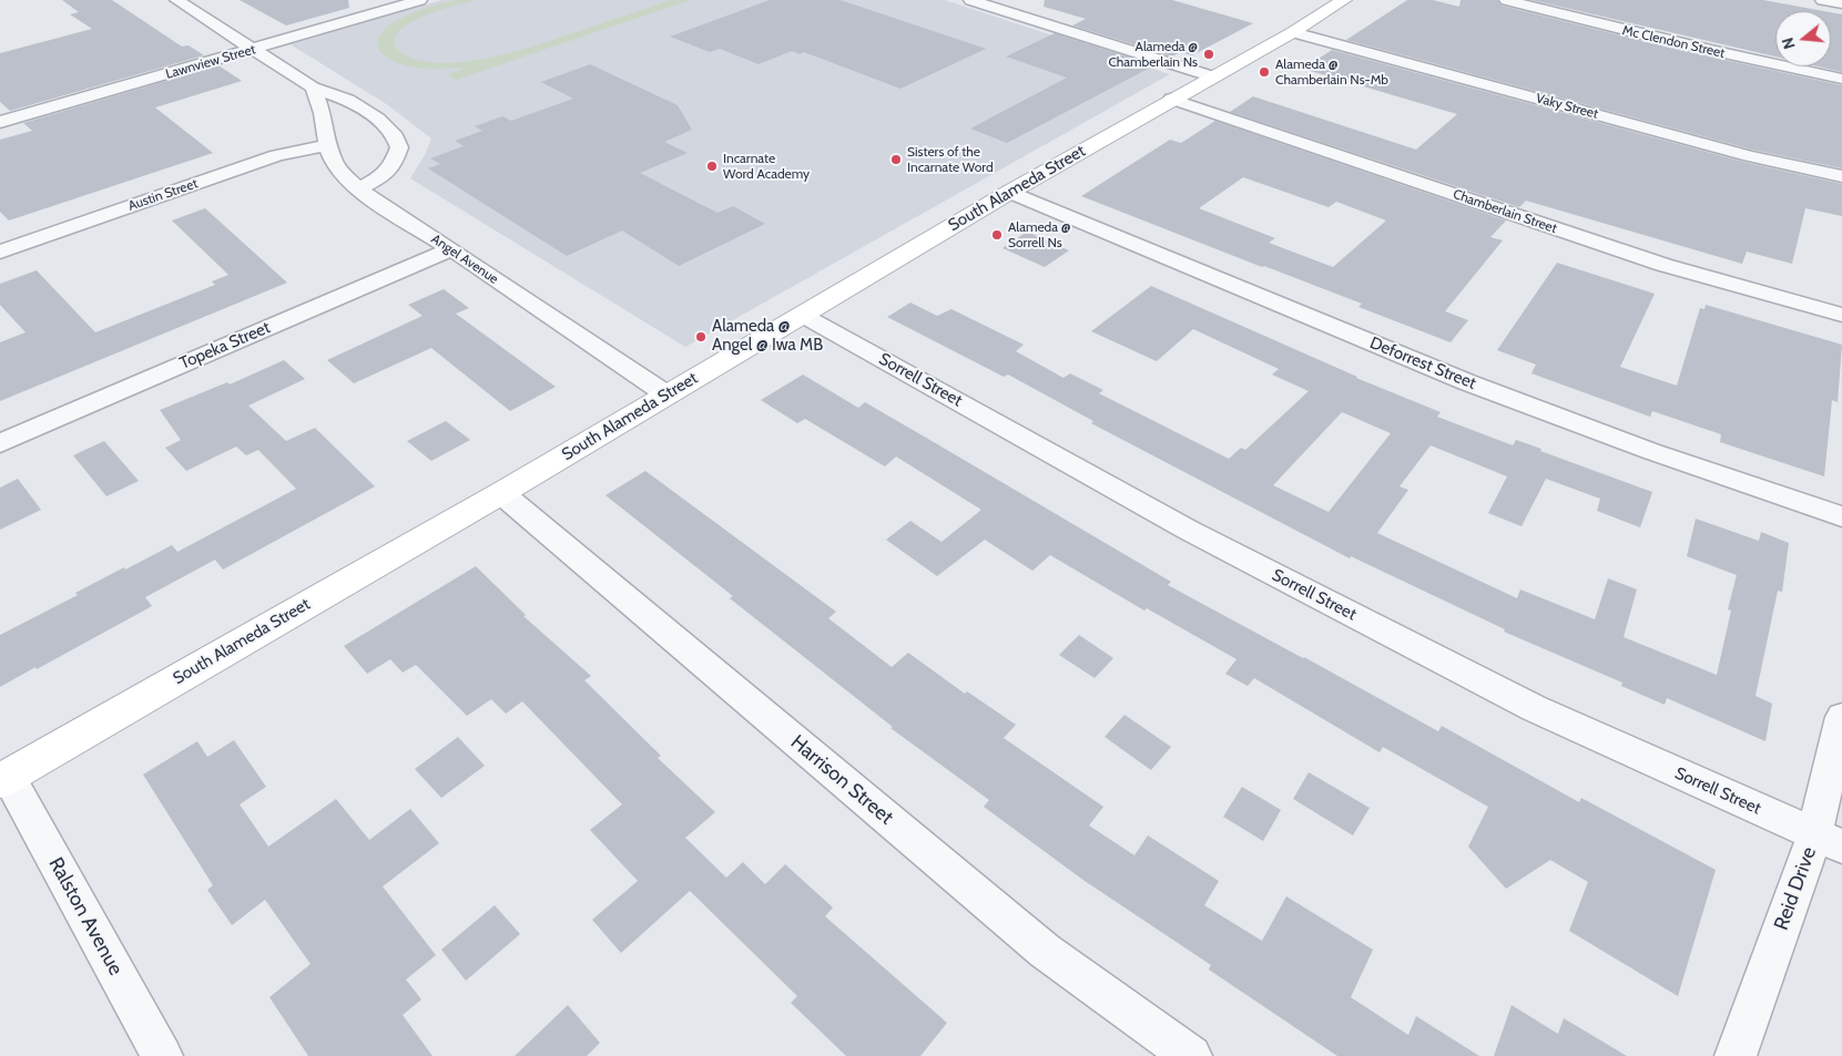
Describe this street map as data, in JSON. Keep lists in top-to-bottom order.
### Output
{
  "streets": {
    "main road": ["South Alameda Street"],
    "street": [
      "Mc Clendon Street",
      "Lawnview Street",
      "Vaky Street",
      "Austin Street",
      "Chamberlain Street",
      "Angel Avenue",
      "Topeka Street",
      "Deforrest Street",
      "Sorrell Street",
      "Harrison Street",
      "Reid Drive",
      "Ralston Avenue"
    ]
  },
  "crossings": [
    ["Vaky Street", "South Alameda Street"],
    ["South Alameda Street", "Chamberlain Street"],
    ["South Alameda Street", "Angel Avenue"],
    ["South Alameda Street", "Deforrest Street"],
    ["South Alameda Street", "Sorrell Street"],
    ["South Alameda Street", "Harrison Street"],
    ["South Alameda Street", "Ralston Avenue"],
    ["Austin Street", "Angel Avenue"],
    ["Angel Avenue", "Topeka Street"],
    ["Sorrell Street", "Reid Drive"]
  ],
  "places": [
    "Alameda @ Chamberlain Ns",
    "Alameda @ Chamberlain Ns-Mb",
    "Sisters of the Incarnate Word",
    "Incarnate Word Academy",
    "Alameda @ Sorrell Ns",
    "Alameda @ Angel @ Iwa MB"
  ],
  "north": "left"
}
